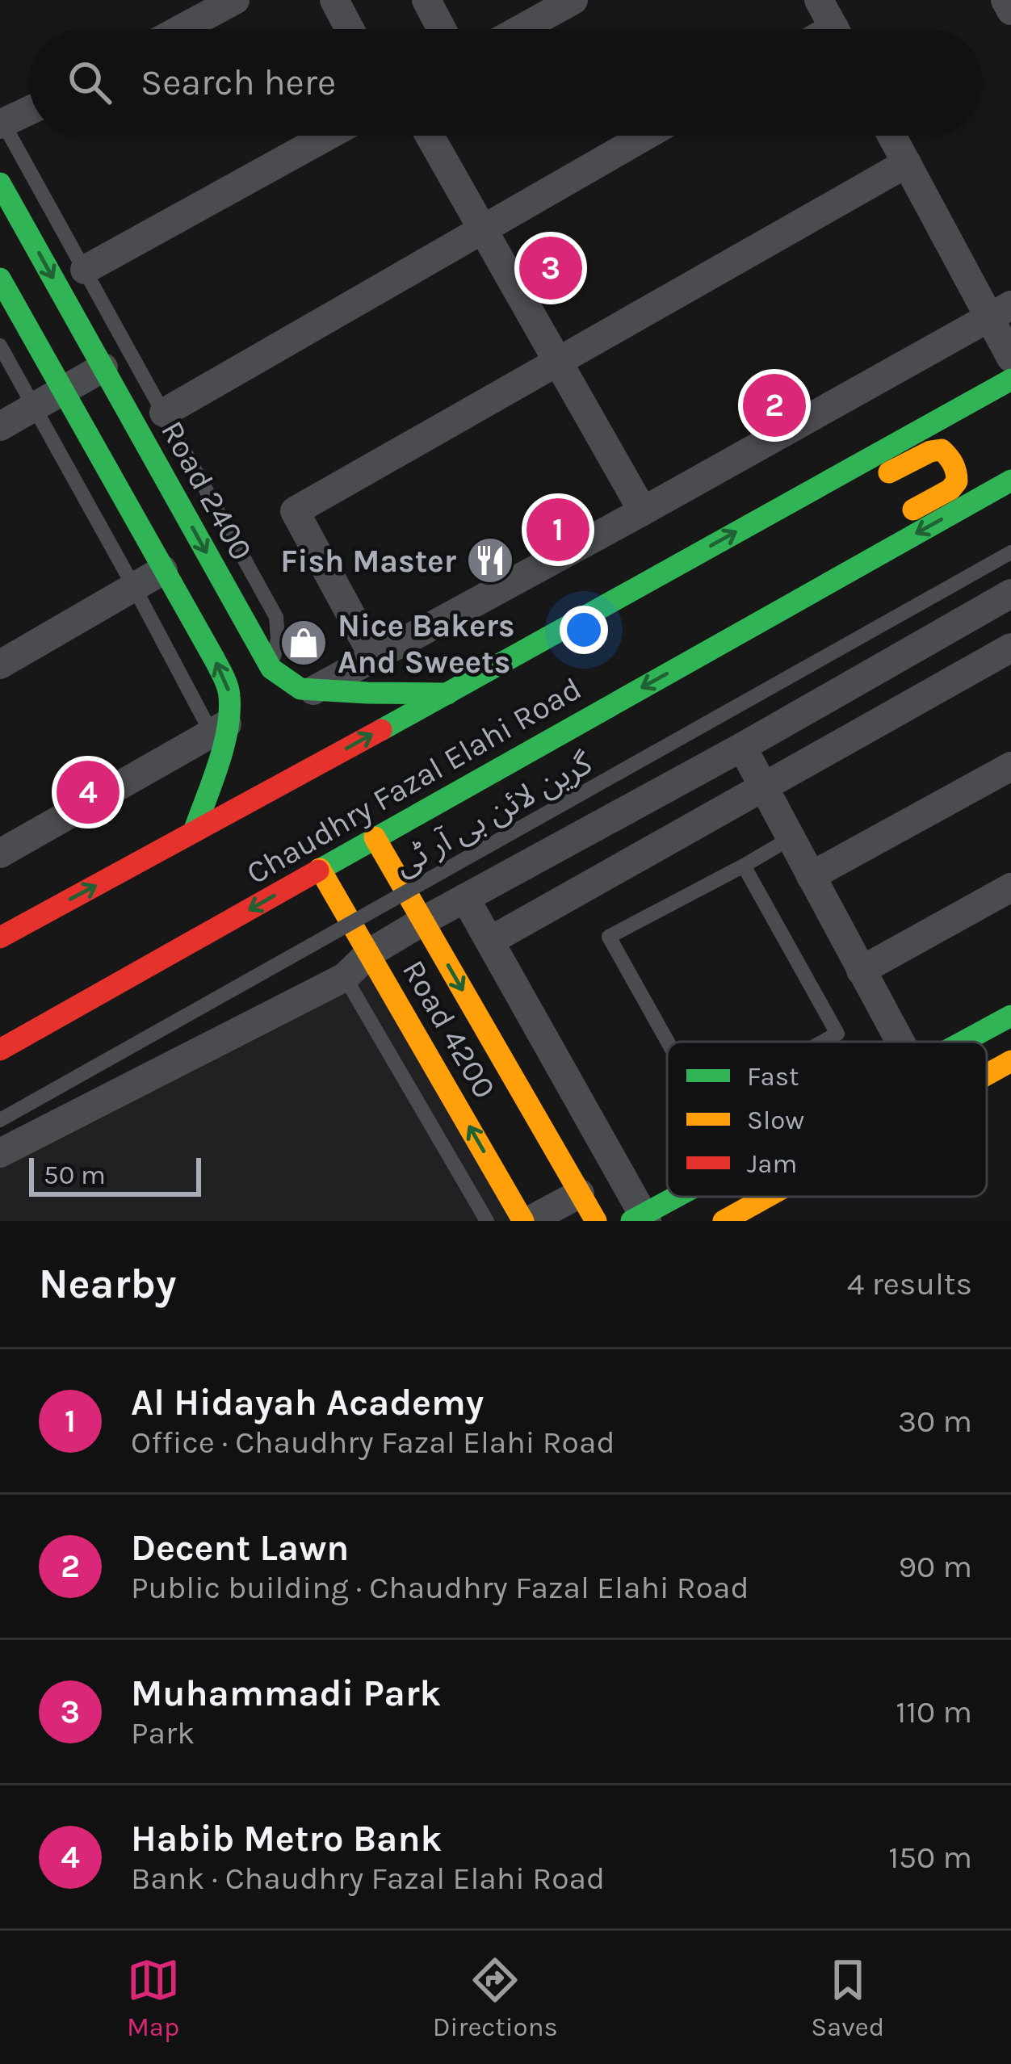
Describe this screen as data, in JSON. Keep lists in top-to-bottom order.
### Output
{
  "streets": {
    "main road": ["Road 2400", "Chaudhry Fazal Elahi Road", "Road 4200"],
    "lane": ["گرین لائن بی آر ٹی"]
  },
  "crossings": [
    ["Chaudhry Fazal Elahi Road", "Road 4200"]
  ],
  "places": {
    "restaurant": ["Fish Master"],
    "shop": ["Nice Bakers And Sweets"]
  },
  "legend": ["Fast", "Slow", "Jam"],
  "scale_bar": "50 m",
  "page": {
    "search": "Search here",
    "pins": [
      "3",
      "2",
      "1",
      "4"
    ],
    "scale": "50 m",
    "heading": ["Nearby", "4 results"],
    "list": [
      {
        "mark": "1",
        "name": "Al Hidayah Academy",
        "note": "Office · Chaudhry Fazal Elahi Road",
        "value": "30 m"
      },
      {
        "mark": "2",
        "name": "Decent Lawn",
        "note": "Public building · Chaudhry Fazal Elahi Road",
        "value": "90 m"
      },
      {
        "mark": "3",
        "name": "Muhammadi Park",
        "note": "Park",
        "value": "110 m"
      },
      {
        "mark": "4",
        "name": "Habib Metro Bank",
        "note": "Bank · Chaudhry Fazal Elahi Road",
        "value": "150 m"
      }
    ],
    "nav": ["Map", "Directions", "Saved"]
  }
}
